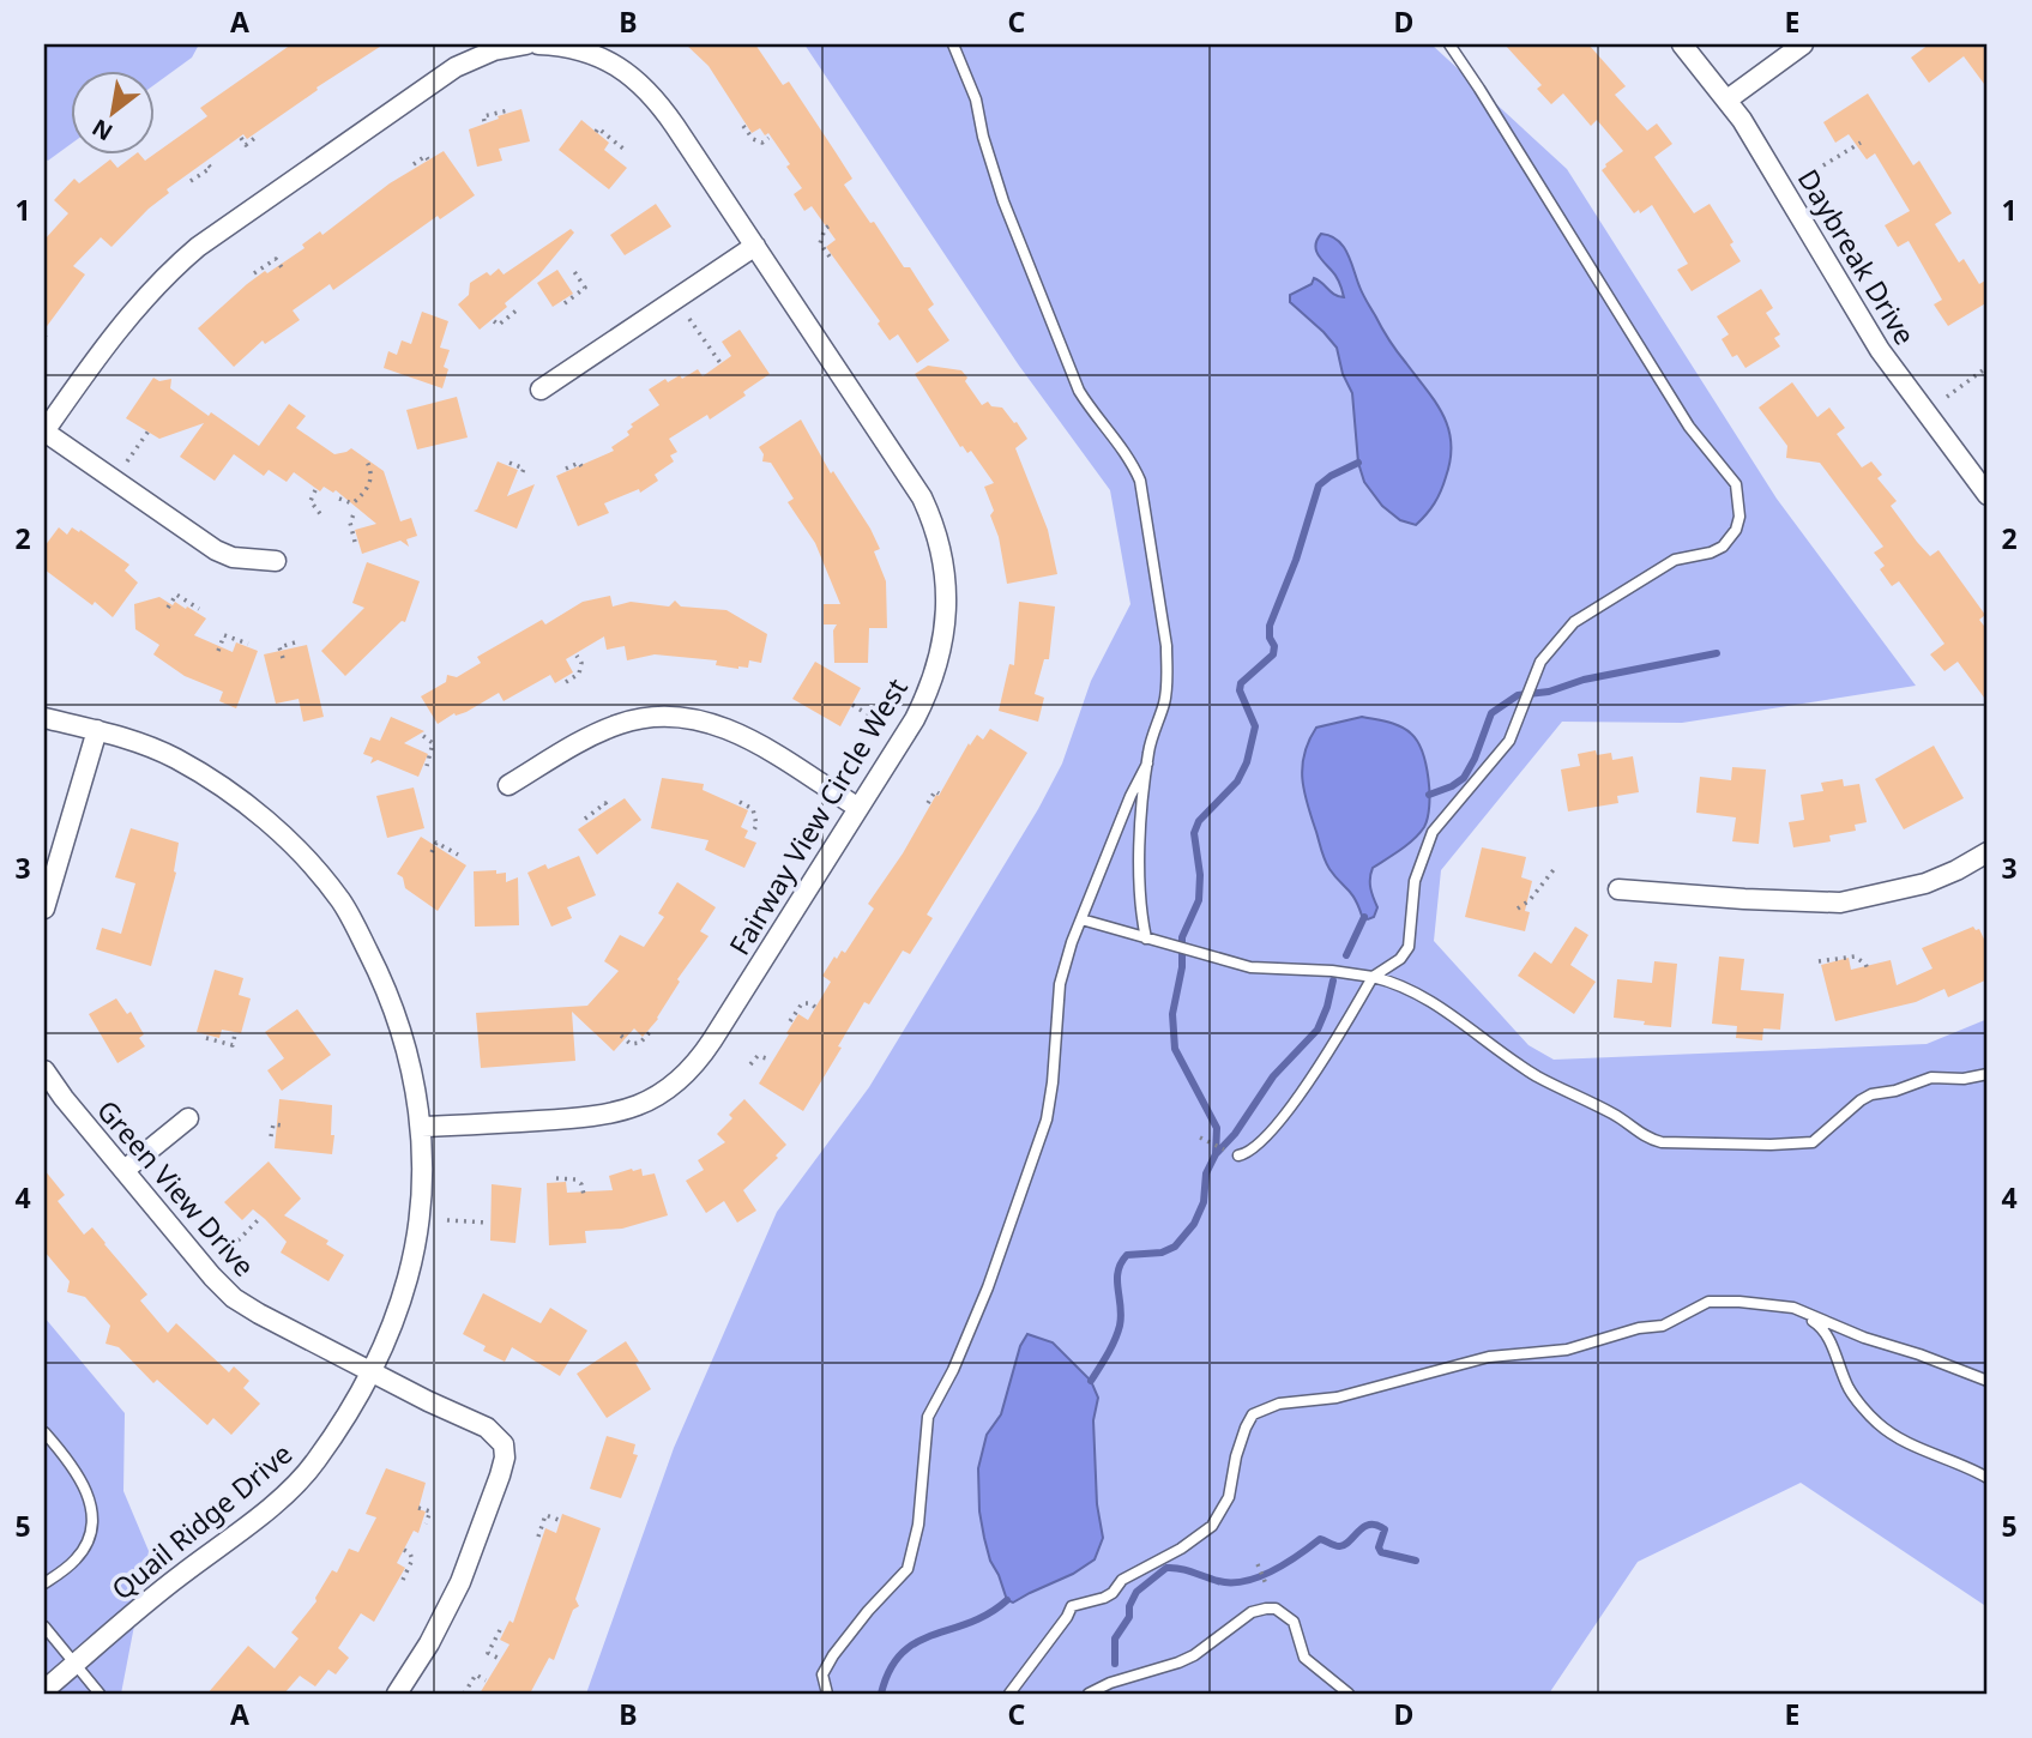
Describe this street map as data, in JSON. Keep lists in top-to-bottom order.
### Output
{
  "streets": {
    "street": [
      "Daybreak Drive",
      "Fairway View Circle West",
      "Green View Drive",
      "Quail Ridge Drive"
    ]
  },
  "crossings": [
    ["Fairway View Circle West", "Quail Ridge Drive"],
    ["Green View Drive", "Quail Ridge Drive"]
  ],
  "north": "bottom left",
  "grid": {
    "columns": [
      "A",
      "B",
      "C",
      "D",
      "E"
    ],
    "rows": [
      "1",
      "2",
      "3",
      "4",
      "5"
    ]
  }
}
